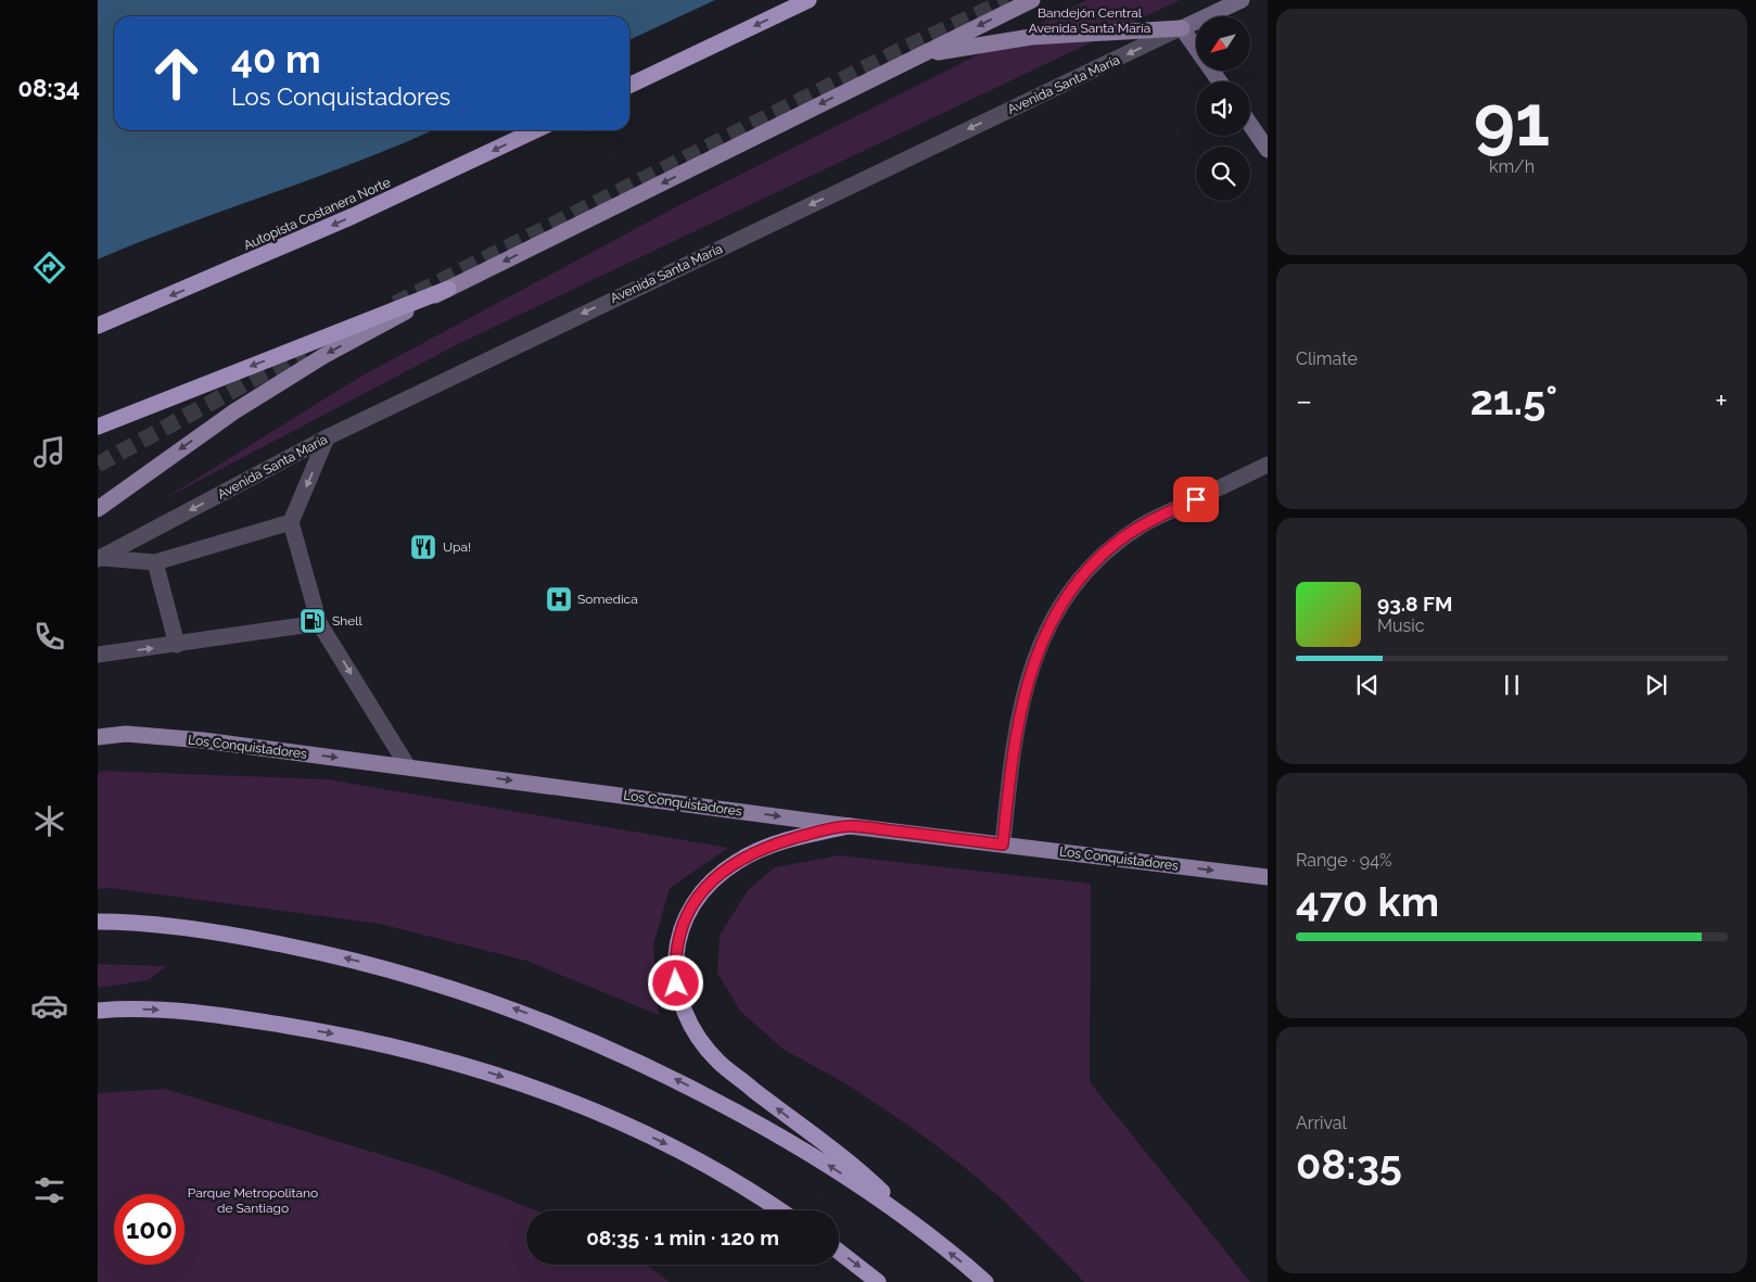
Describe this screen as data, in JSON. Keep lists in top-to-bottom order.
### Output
{
  "streets": {
    "highway": ["Autopista Costanera Norte"],
    "main road": ["Los Conquistadores"],
    "street": ["Avenida Santa María"]
  },
  "one_way": ["Avenida Santa María", "Los Conquistadores"],
  "parks": ["Bandejón Central Avenida Santa María", "Parque Metropolitano de Santiago"],
  "places": {
    "restaurant": ["Upa!"],
    "hospital": ["Somedica"],
    "fuel station": ["Shell"]
  },
  "north": "bottom left",
  "page": {
    "tabs": "08:34",
    "tile": [
      ["91", "km/h"],
      "Climate",
      ["Range · 94%", "470 km"],
      ["Arrival", "08:35"]
    ],
    "turn": ["40 m", "Los Conquistadores"],
    "heat": ["−", "21.5°", "+"],
    "song": ["93.8 FM", "Music"],
    "limit": "100",
    "trip": "08:35 · 1 min · 120 m"
  }
}
